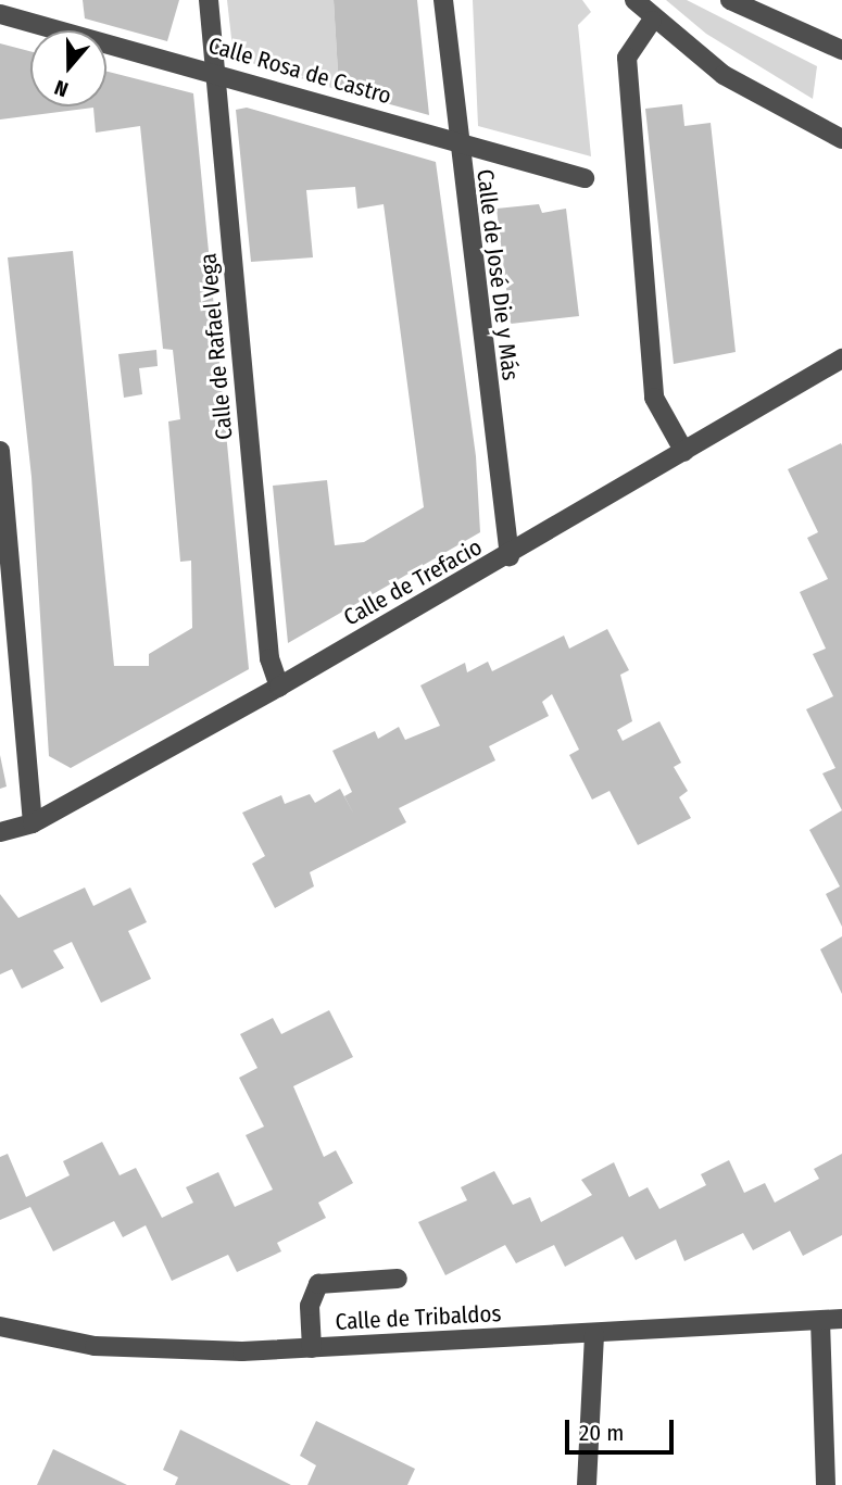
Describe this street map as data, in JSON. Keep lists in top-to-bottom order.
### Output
{
  "streets": {
    "street": [
      "Calle Rosa de Castro",
      "Calle de José Die y Más",
      "Calle de Rafael Vega",
      "Calle de Trefacio",
      "Calle de Tribaldos"
    ]
  },
  "crossings": [
    ["Calle Rosa de Castro", "Calle de José Die y Más"],
    ["Calle Rosa de Castro", "Calle de Rafael Vega"],
    ["Calle de José Die y Más", "Calle de Trefacio"],
    ["Calle de Rafael Vega", "Calle de Trefacio"]
  ],
  "scale_bar": "20 m",
  "north": "bottom"
}
